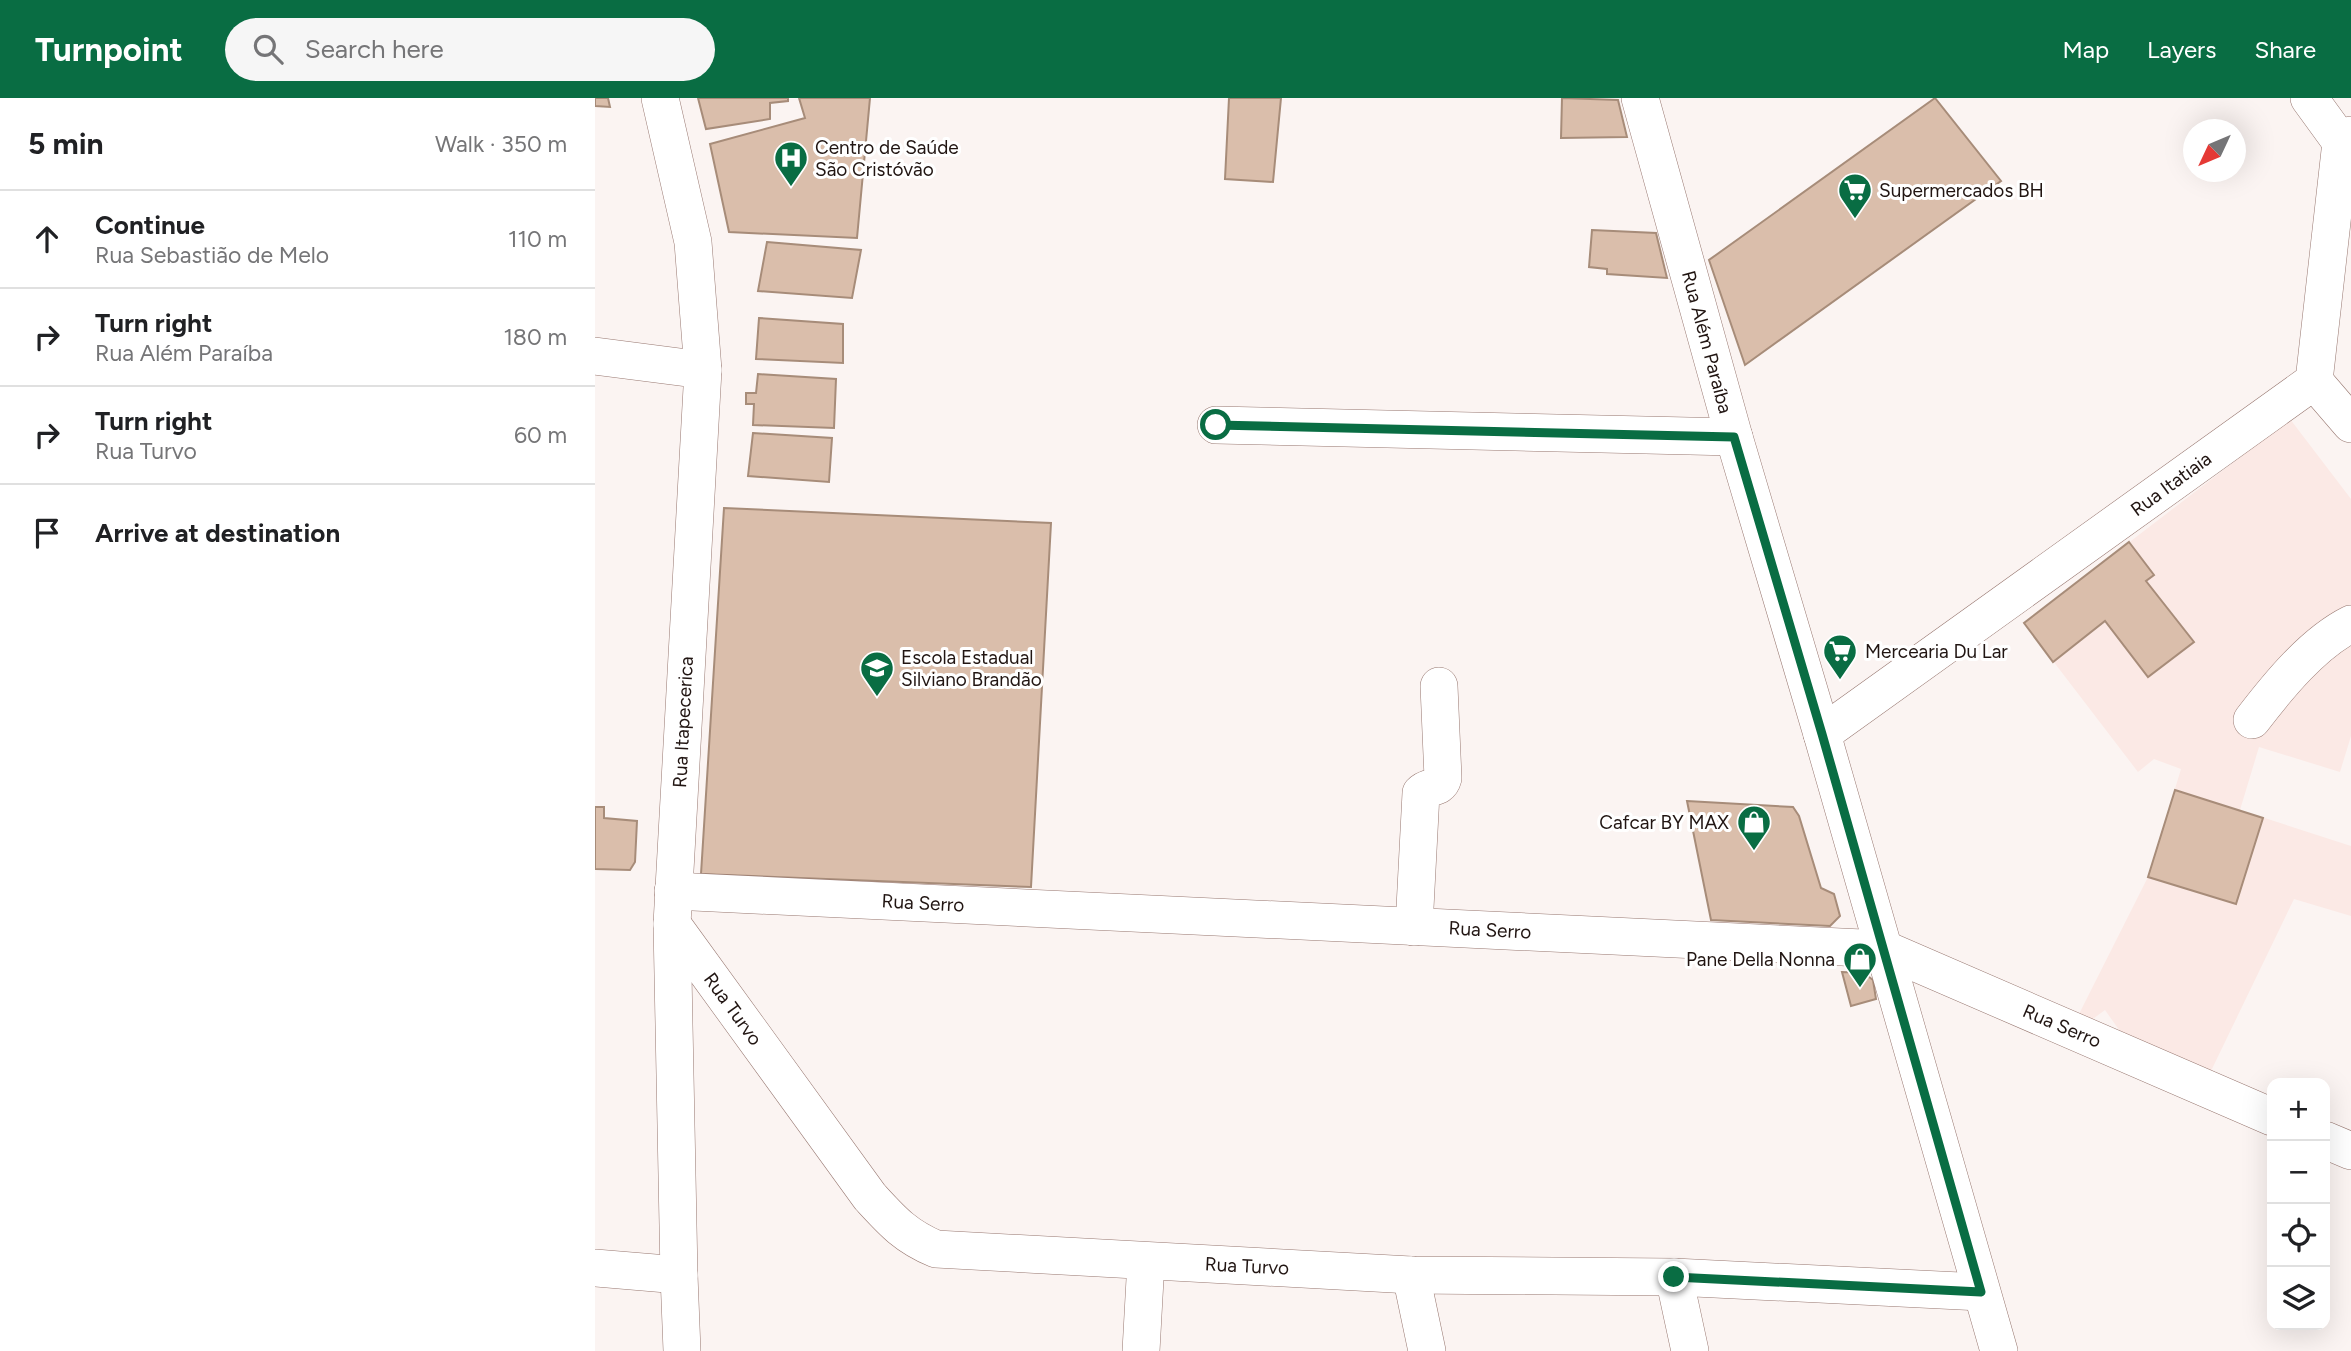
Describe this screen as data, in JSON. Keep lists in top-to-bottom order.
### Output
{
  "streets": {
    "street": [
      "Rua Além Paraíba",
      "Rua Itatiaia",
      "Rua Itapecerica",
      "Rua Serro",
      "Rua Turvo"
    ]
  },
  "crossings": [
    ["Rua Além Paraíba", "Rua Itatiaia"],
    ["Rua Além Paraíba", "Rua Serro"],
    ["Rua Além Paraíba", "Rua Turvo"],
    ["Rua Itapecerica", "Rua Serro"],
    ["Rua Itapecerica", "Rua Turvo"],
    ["Rua Serro", "Rua Turvo"]
  ],
  "places": {
    "hospital": ["Centro de Saúde São Cristóvão"],
    "supermarket": ["Supermercados BH", "Mercearia Du Lar"],
    "school or university": ["Escola Estadual Silviano Brandão"],
    "shop": ["Cafcar BY MAX", "Pane Della Nonna"]
  },
  "north": "bottom left",
  "page": {
    "header": "Turnpoint",
    "search": "Search here",
    "nav": ["Map", "Layers", "Share"],
    "heading": ["5 min", "Walk · 350 m"],
    "list": [
      ["Continue", "Rua Sebastião de Melo", "110 m"],
      ["Turn right", "Rua Além Paraíba", "180 m"],
      ["Turn right", "Rua Turvo", "60 m"],
      "Arrive at destination"
    ],
    "map_buttons": ["+", "−"]
  }
}
